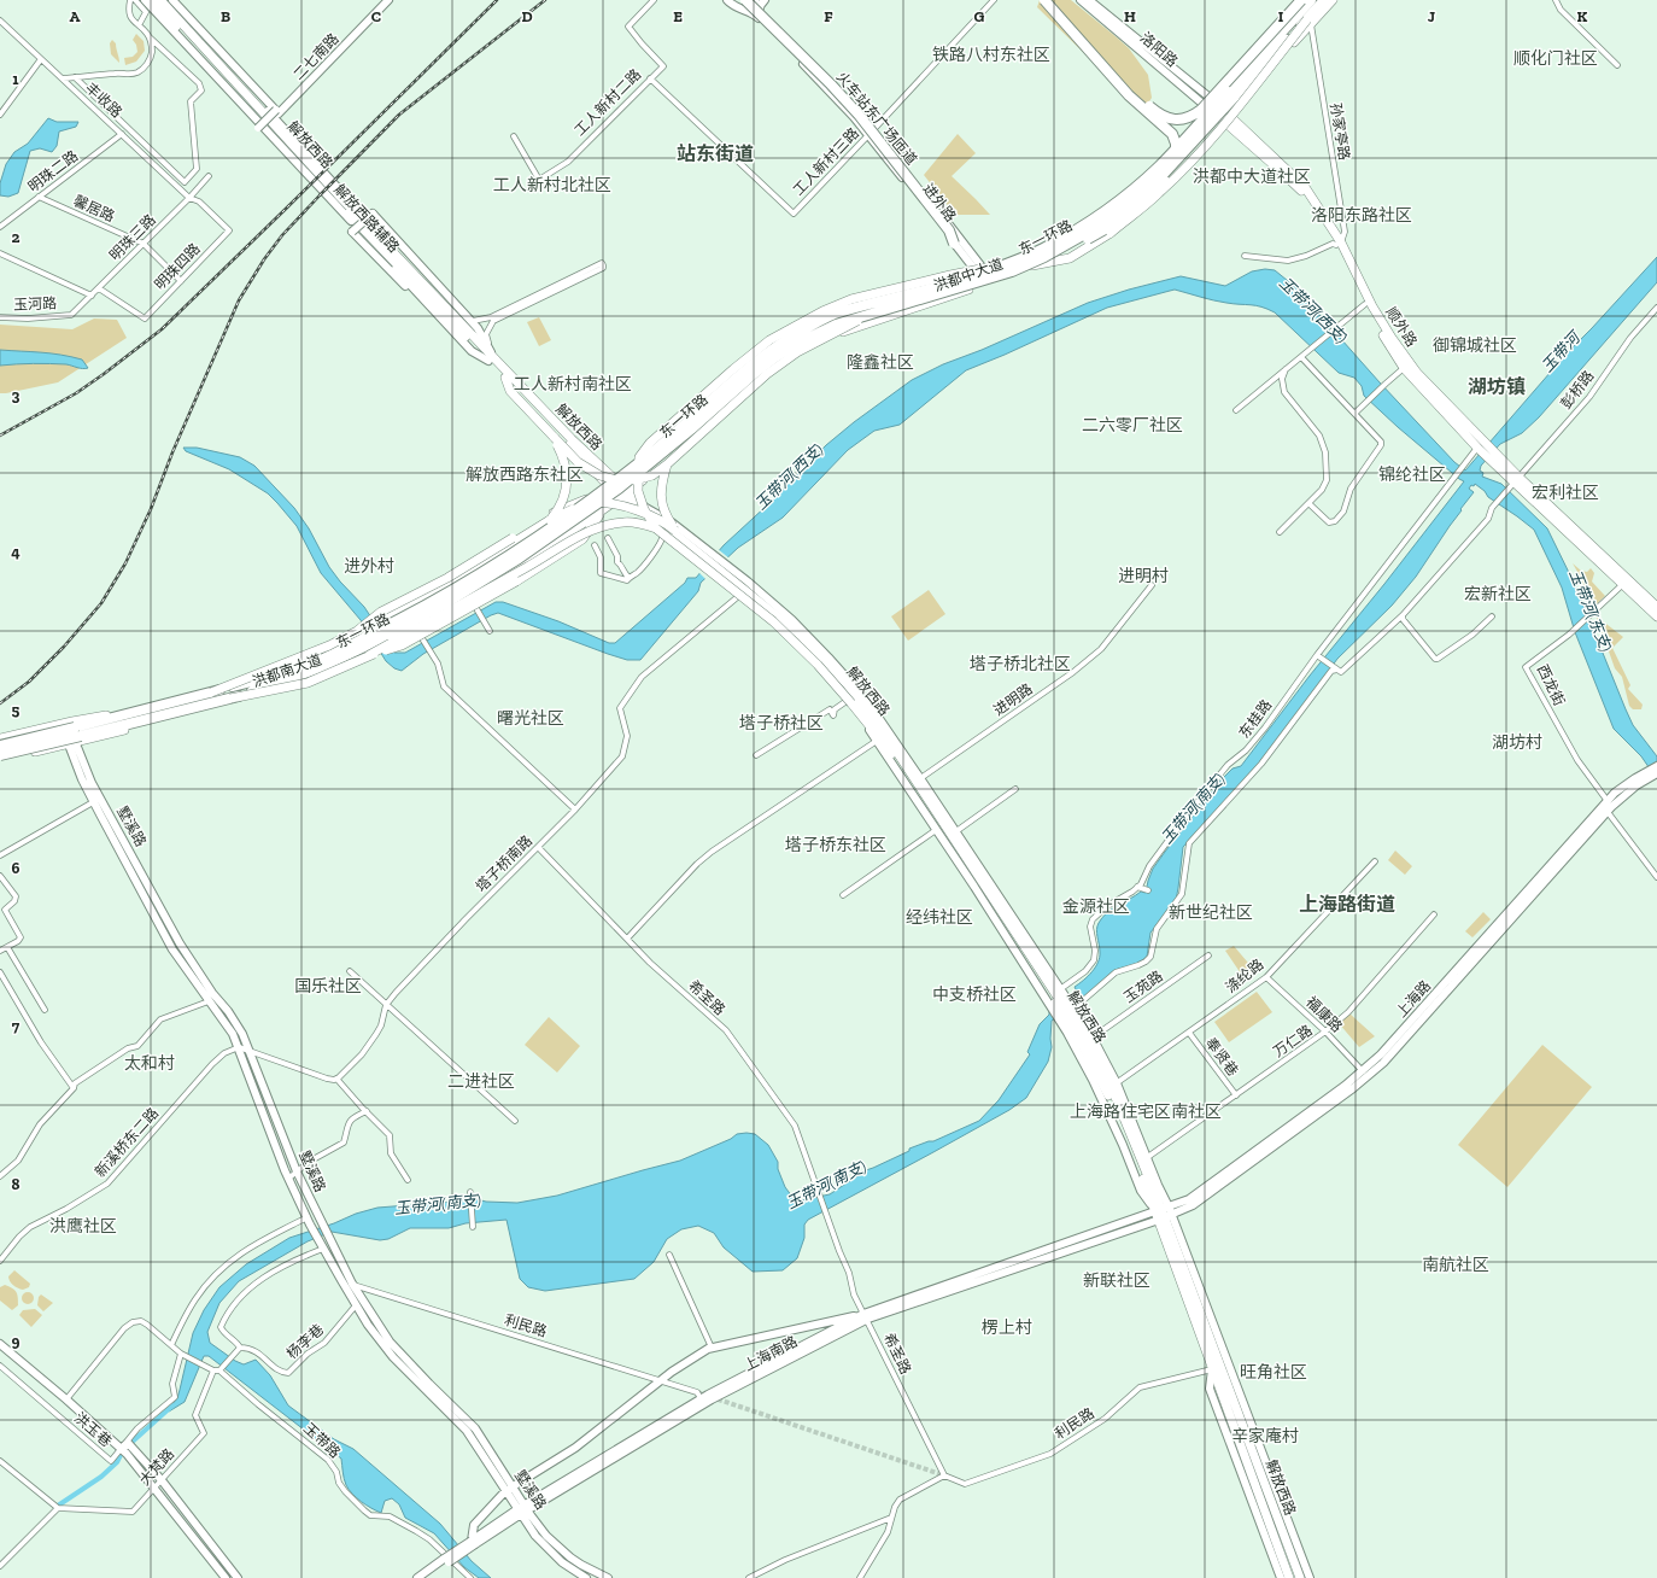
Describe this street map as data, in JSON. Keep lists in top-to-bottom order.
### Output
{
  "streets": {
    "highway": ["火车站东广场匝道", "东一环路"],
    "main road": [
      "洛阳路",
      "二七南路",
      "解放西路",
      "进外路",
      "解放西路辅路",
      "洪都中大道",
      "顺外路",
      "洪都南大道",
      "墅溪路",
      "上海路",
      "上海南路"
    ],
    "street": [
      "丰收路",
      "工人新村二路",
      "孙家亭路",
      "工人新村三路",
      "明珠二路",
      "馨居路",
      "明珠三路",
      "明珠四路",
      "玉河路",
      "彭桥路",
      "西龙街",
      "进明路",
      "东桂路",
      "塔子桥南路",
      "涤纶路",
      "玉苑路",
      "希圣路",
      "福康路",
      "万仁路",
      "奉贤巷",
      "新溪桥东二路",
      "利民路",
      "杨李巷",
      "洪玉巷",
      "玉带路",
      "大梵路"
    ]
  },
  "crossings": [
    ["洛阳路", "洪都中大道"],
    ["洛阳路", "顺外路"],
    ["二七南路", "解放西路"],
    ["丰收路", "明珠二路"],
    ["丰收路", "明珠三路"],
    ["丰收路", "明珠四路"],
    ["工人新村二路", "工人新村三路"],
    ["火车站东广场匝道", "进外路"],
    ["孙家亭路", "东一环路"],
    ["孙家亭路", "洪都中大道"],
    ["孙家亭路", "顺外路"],
    ["解放西路", "解放西路辅路"],
    ["解放西路", "洪都中大道"],
    ["解放西路", "洪都南大道"],
    ["解放西路", "进明路"],
    ["解放西路", "东桂路"],
    ["解放西路", "塔子桥南路"],
    ["解放西路", "涤纶路"],
    ["解放西路", "上海路"],
    ["解放西路", "万仁路"],
    ["解放西路", "利民路"],
    ["解放西路", "上海南路"],
    ["工人新村三路", "进外路"],
    ["明珠二路", "馨居路"],
    ["进外路", "洪都中大道"],
    ["馨居路", "明珠三路"],
    ["馨居路", "明珠四路"],
    ["明珠三路", "明珠四路"],
    ["明珠三路", "玉河路"],
    ["东一环路", "洪都中大道"],
    ["东一环路", "洪都南大道"],
    ["洪都中大道", "顺外路"],
    ["洪都中大道", "洪都南大道"],
    ["顺外路", "彭桥路"],
    ["顺外路", "西龙街"],
    ["顺外路", "东桂路"],
    ["洪都南大道", "墅溪路"],
    ["西龙街", "上海路"],
    ["墅溪路", "新溪桥东二路"],
    ["墅溪路", "利民路"],
    ["墅溪路", "杨李巷"],
    ["墅溪路", "上海南路"],
    ["塔子桥南路", "希圣路"],
    ["涤纶路", "福康路"],
    ["涤纶路", "奉贤巷"],
    ["希圣路", "利民路"],
    ["希圣路", "上海南路"],
    ["上海路", "福康路"],
    ["上海路", "上海南路"],
    ["福康路", "万仁路"],
    ["万仁路", "奉贤巷"],
    ["利民路", "上海南路"],
    ["洪玉巷", "玉带路"],
    ["玉带路", "大梵路"]
  ],
  "districts": [
    "铁路八村东社区",
    "顺化门社区",
    "站东街道",
    "洪都中大道社区",
    "工人新村北社区",
    "洛阳东路社区",
    "御锦城社区",
    "隆鑫社区",
    "工人新村南社区",
    "湖坊镇",
    "二六零厂社区",
    "解放西路东社区",
    "锦纶社区",
    "宏利社区",
    "进外村",
    "进明村",
    "宏新社区",
    "塔子桥北社区",
    "曙光社区",
    "塔子桥社区",
    "湖坊村",
    "塔子桥东社区",
    "上海路街道",
    "金源社区",
    "新世纪社区",
    "经纬社区",
    "国乐社区",
    "中支桥社区",
    "太和村",
    "二进社区",
    "上海路住宅区南社区",
    "洪鹰社区",
    "南航社区",
    "新联社区",
    "楞上村",
    "旺角社区",
    "辛家庵村"
  ],
  "water": [
    "玉带河(西支)",
    "玉带河",
    "玉带河(东支)",
    "玉带河(南支)"
  ],
  "grid": {
    "columns": [
      "A",
      "B",
      "C",
      "D",
      "E",
      "F",
      "G",
      "H",
      "I",
      "J",
      "K"
    ],
    "rows": [
      "1",
      "2",
      "3",
      "4",
      "5",
      "6",
      "7",
      "8",
      "9"
    ]
  }
}
